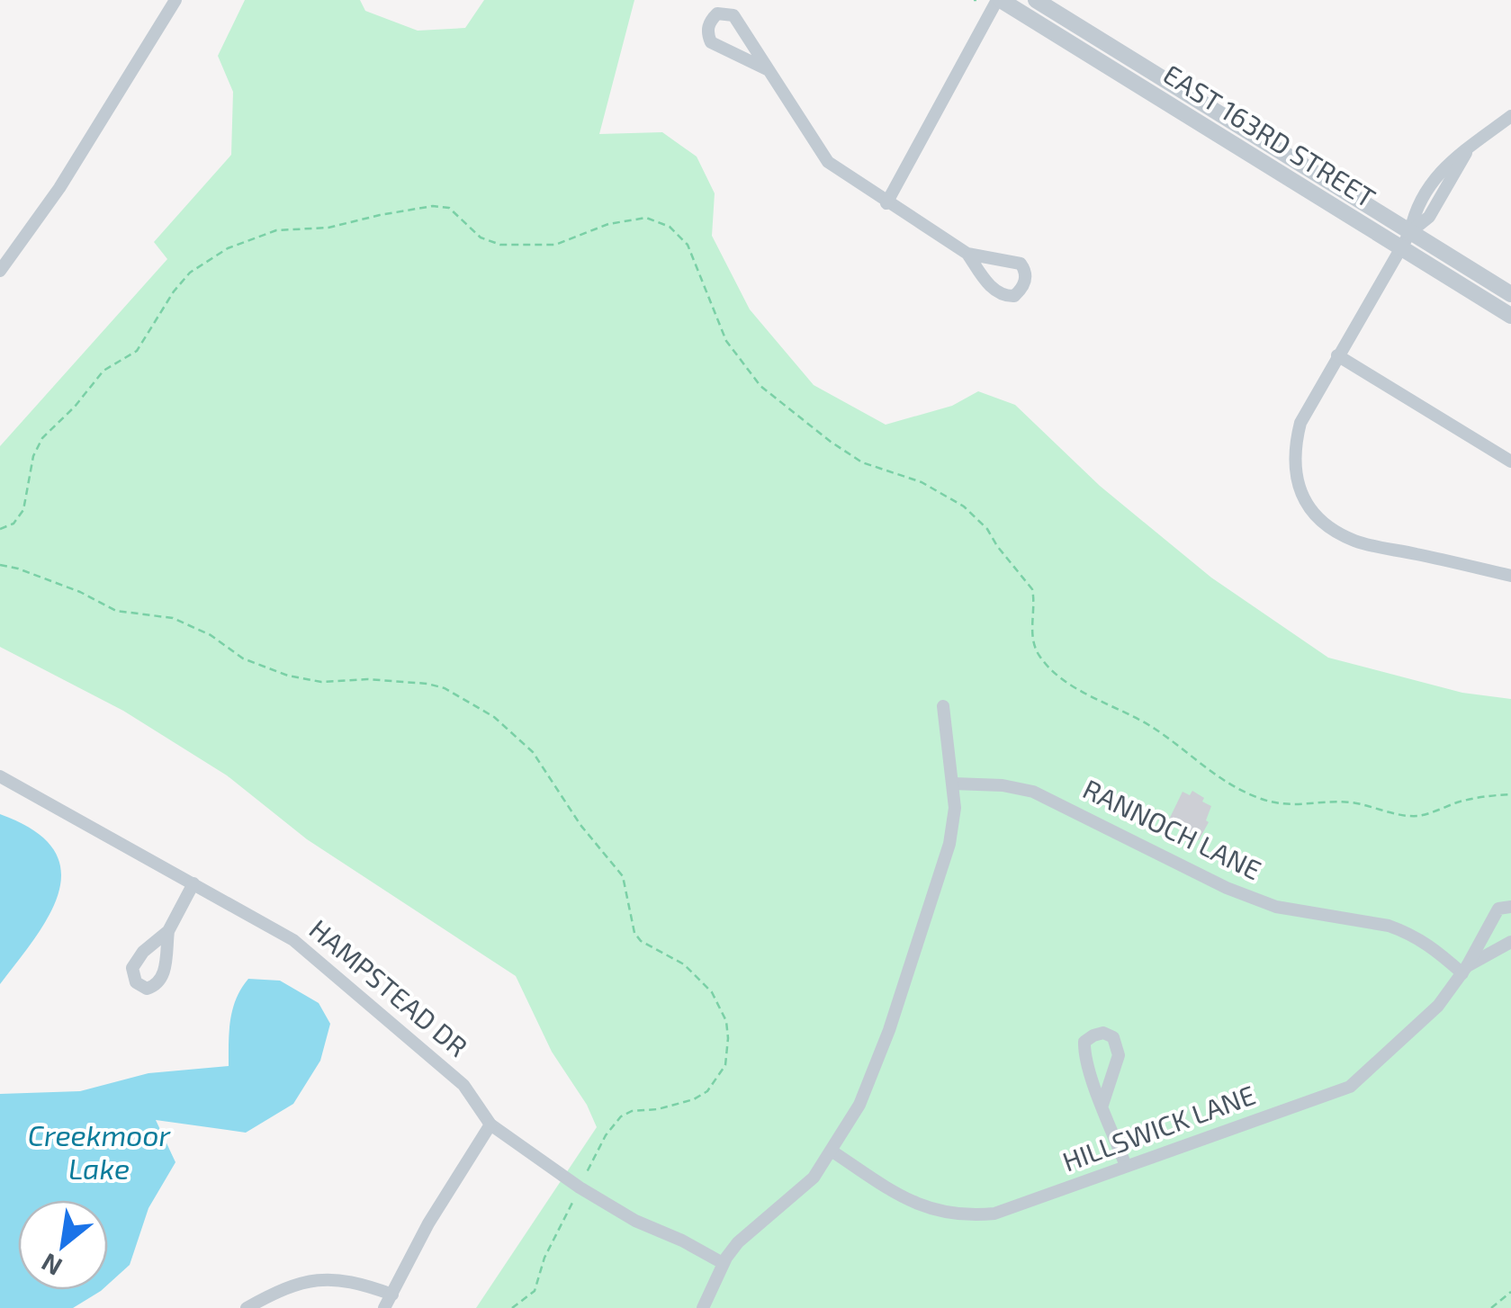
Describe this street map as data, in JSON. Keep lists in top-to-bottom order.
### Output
{
  "streets": {
    "street": [
      "EAST 163RD STREET",
      "RANNOCH LANE",
      "HAMPSTEAD DR",
      "HILLSWICK LANE"
    ]
  },
  "crossings": [
    ["RANNOCH LANE", "HILLSWICK LANE"]
  ],
  "water": ["Creekmoor Lake"],
  "north": "bottom left"
}
